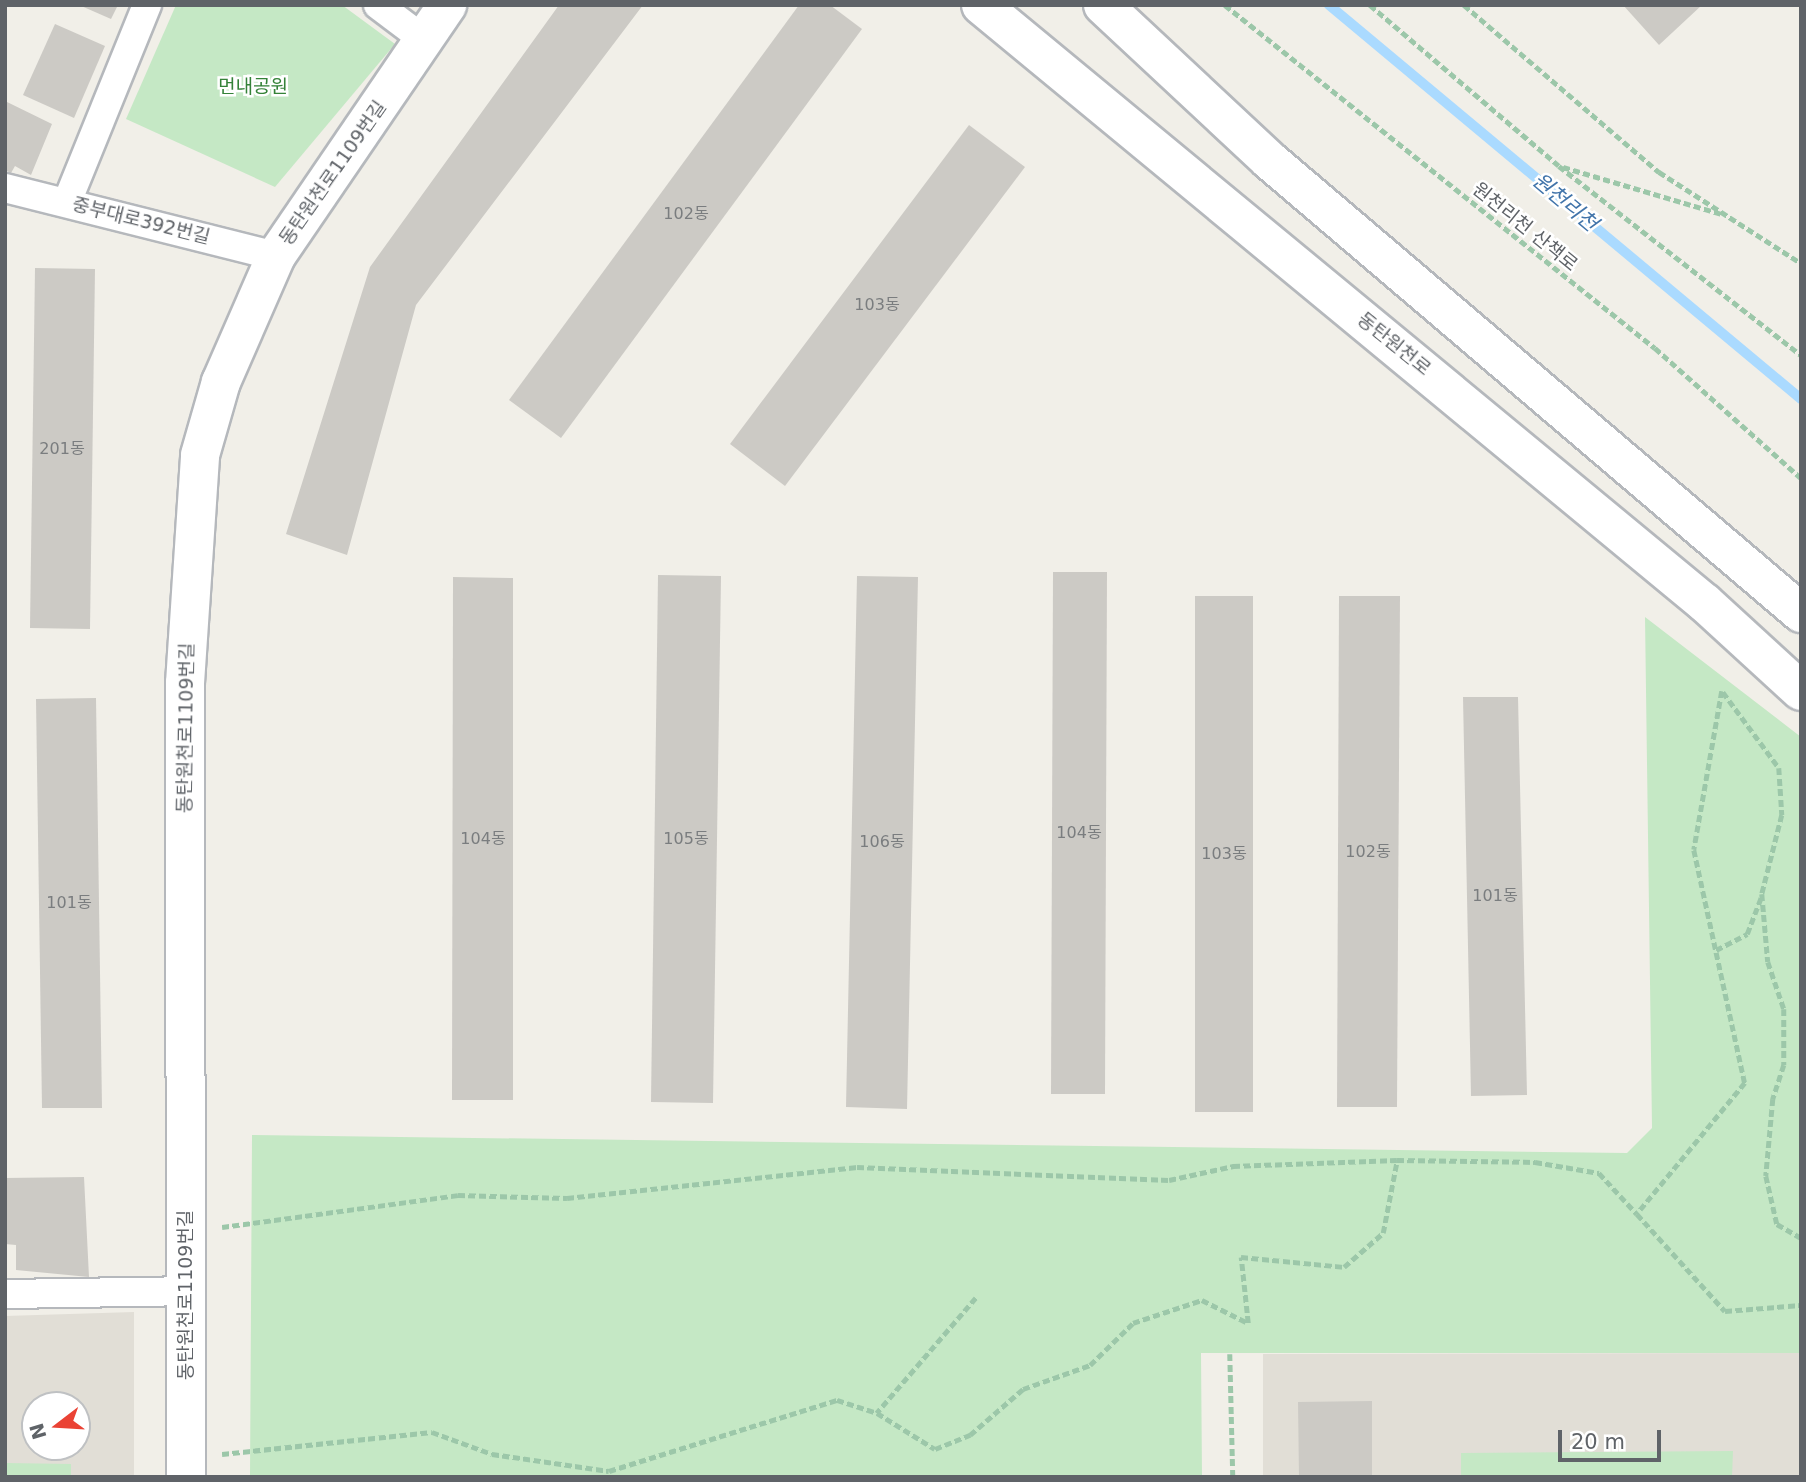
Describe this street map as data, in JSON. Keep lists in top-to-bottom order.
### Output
{
  "streets": {
    "main road": ["동탄원천로1109번길", "동탄원천로"],
    "street": ["중부대로392번길"],
    "path": ["원천리천 산책로"]
  },
  "crossings": [
    ["동탄원천로1109번길", "중부대로392번길"]
  ],
  "water": ["원천리천"],
  "parks": ["먼내공원"],
  "house_numbers": [
    "102동",
    "103동",
    "201동",
    "104동",
    "104동",
    "105동",
    "106동",
    "102동",
    "103동",
    "101동",
    "101동"
  ],
  "scale_bar": "20 m",
  "north": "left"
}
